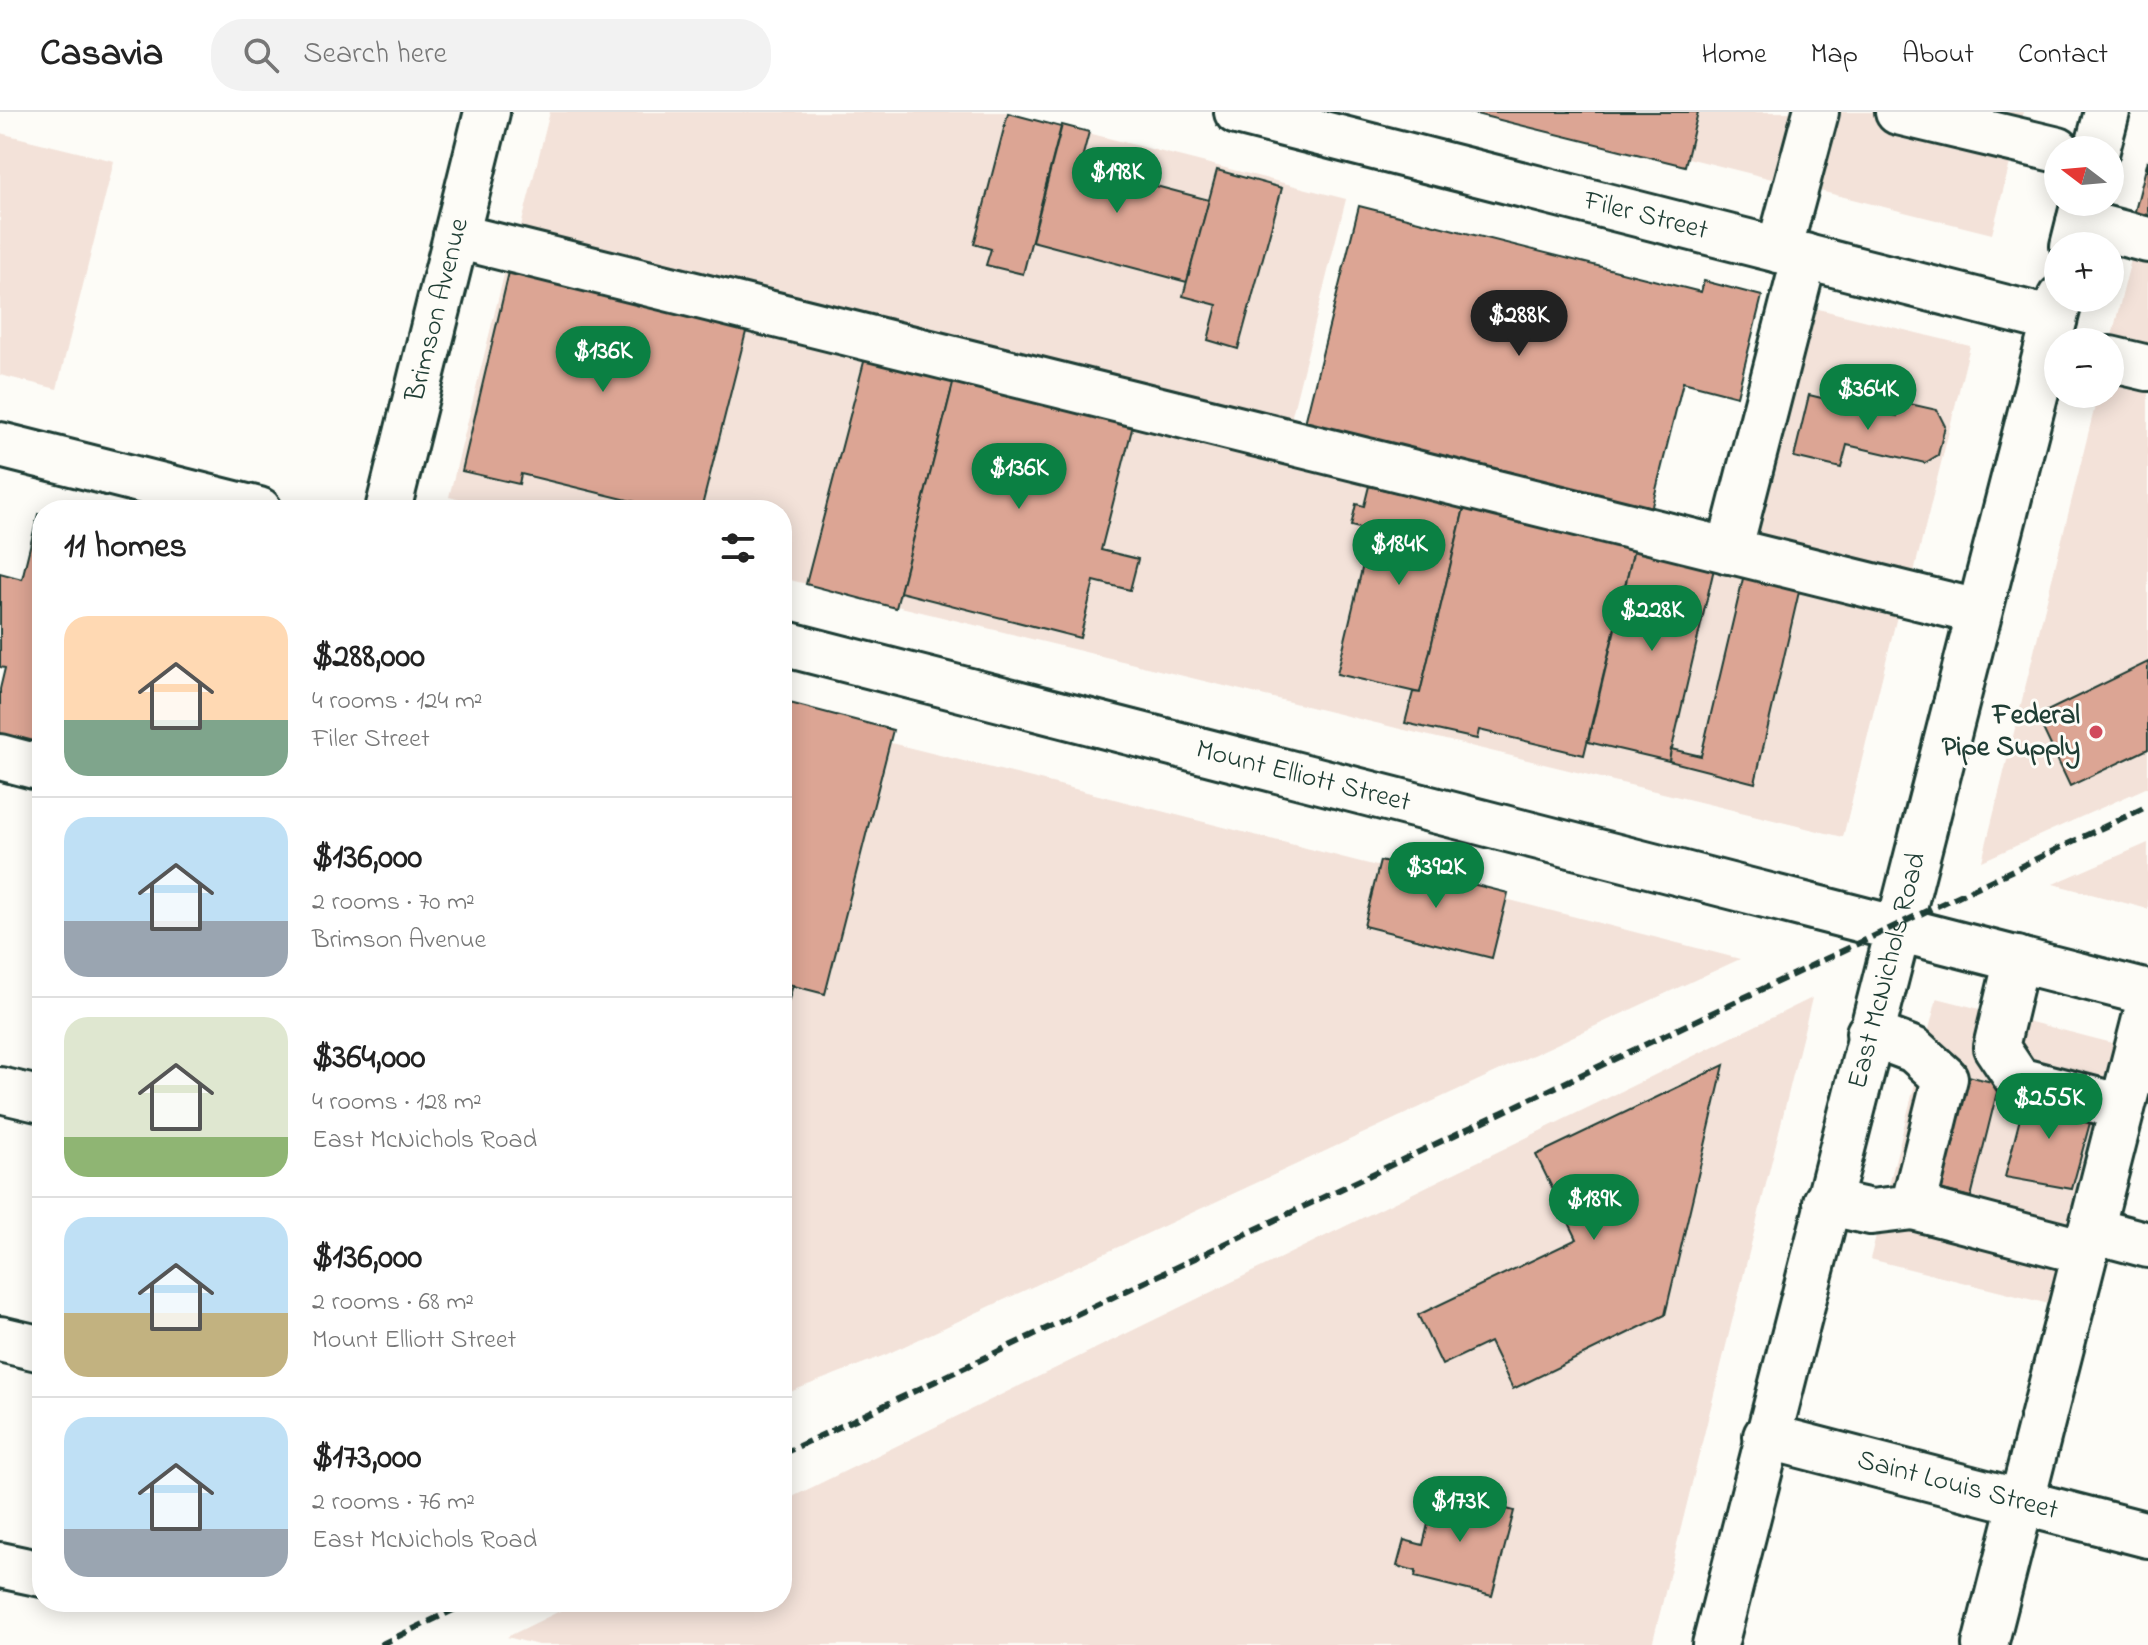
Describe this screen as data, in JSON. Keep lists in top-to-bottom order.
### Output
{
  "streets": {
    "street": [
      "Filer Street",
      "Brimson Avenue",
      "Mount Elliott Street",
      "East McNichols Road",
      "Saint Louis Street"
    ]
  },
  "crossings": [
    ["Filer Street", "East McNichols Road"],
    ["Mount Elliott Street", "East McNichols Road"],
    ["East McNichols Road", "Saint Louis Street"]
  ],
  "places": ["Federal Pipe Supply"],
  "north": "left",
  "page": {
    "header": "Casavia",
    "search": "Search here",
    "nav": [
      "Home",
      "Map",
      "About",
      "Contact"
    ],
    "map_buttons": ["+", "−"],
    "price": [
      "$198K",
      "$288K",
      "$136K",
      "$364K",
      "$136K",
      "$184K",
      "$228K",
      "$392K",
      "$255K",
      "$189K",
      "$173K"
    ],
    "heading": "11 homes",
    "list": [
      {
        "name": "$288,000",
        "note": "4 rooms · 124 m² · Filer Street"
      },
      {
        "name": "$136,000",
        "note": "2 rooms · 70 m² · Brimson Avenue"
      },
      {
        "name": "$364,000",
        "note": "4 rooms · 128 m² · East McNichols Road"
      },
      {
        "name": "$136,000",
        "note": "2 rooms · 68 m² · Mount Elliott Street"
      },
      {
        "name": "$173,000",
        "note": "2 rooms · 76 m² · East McNichols Road"
      }
    ]
  }
}
